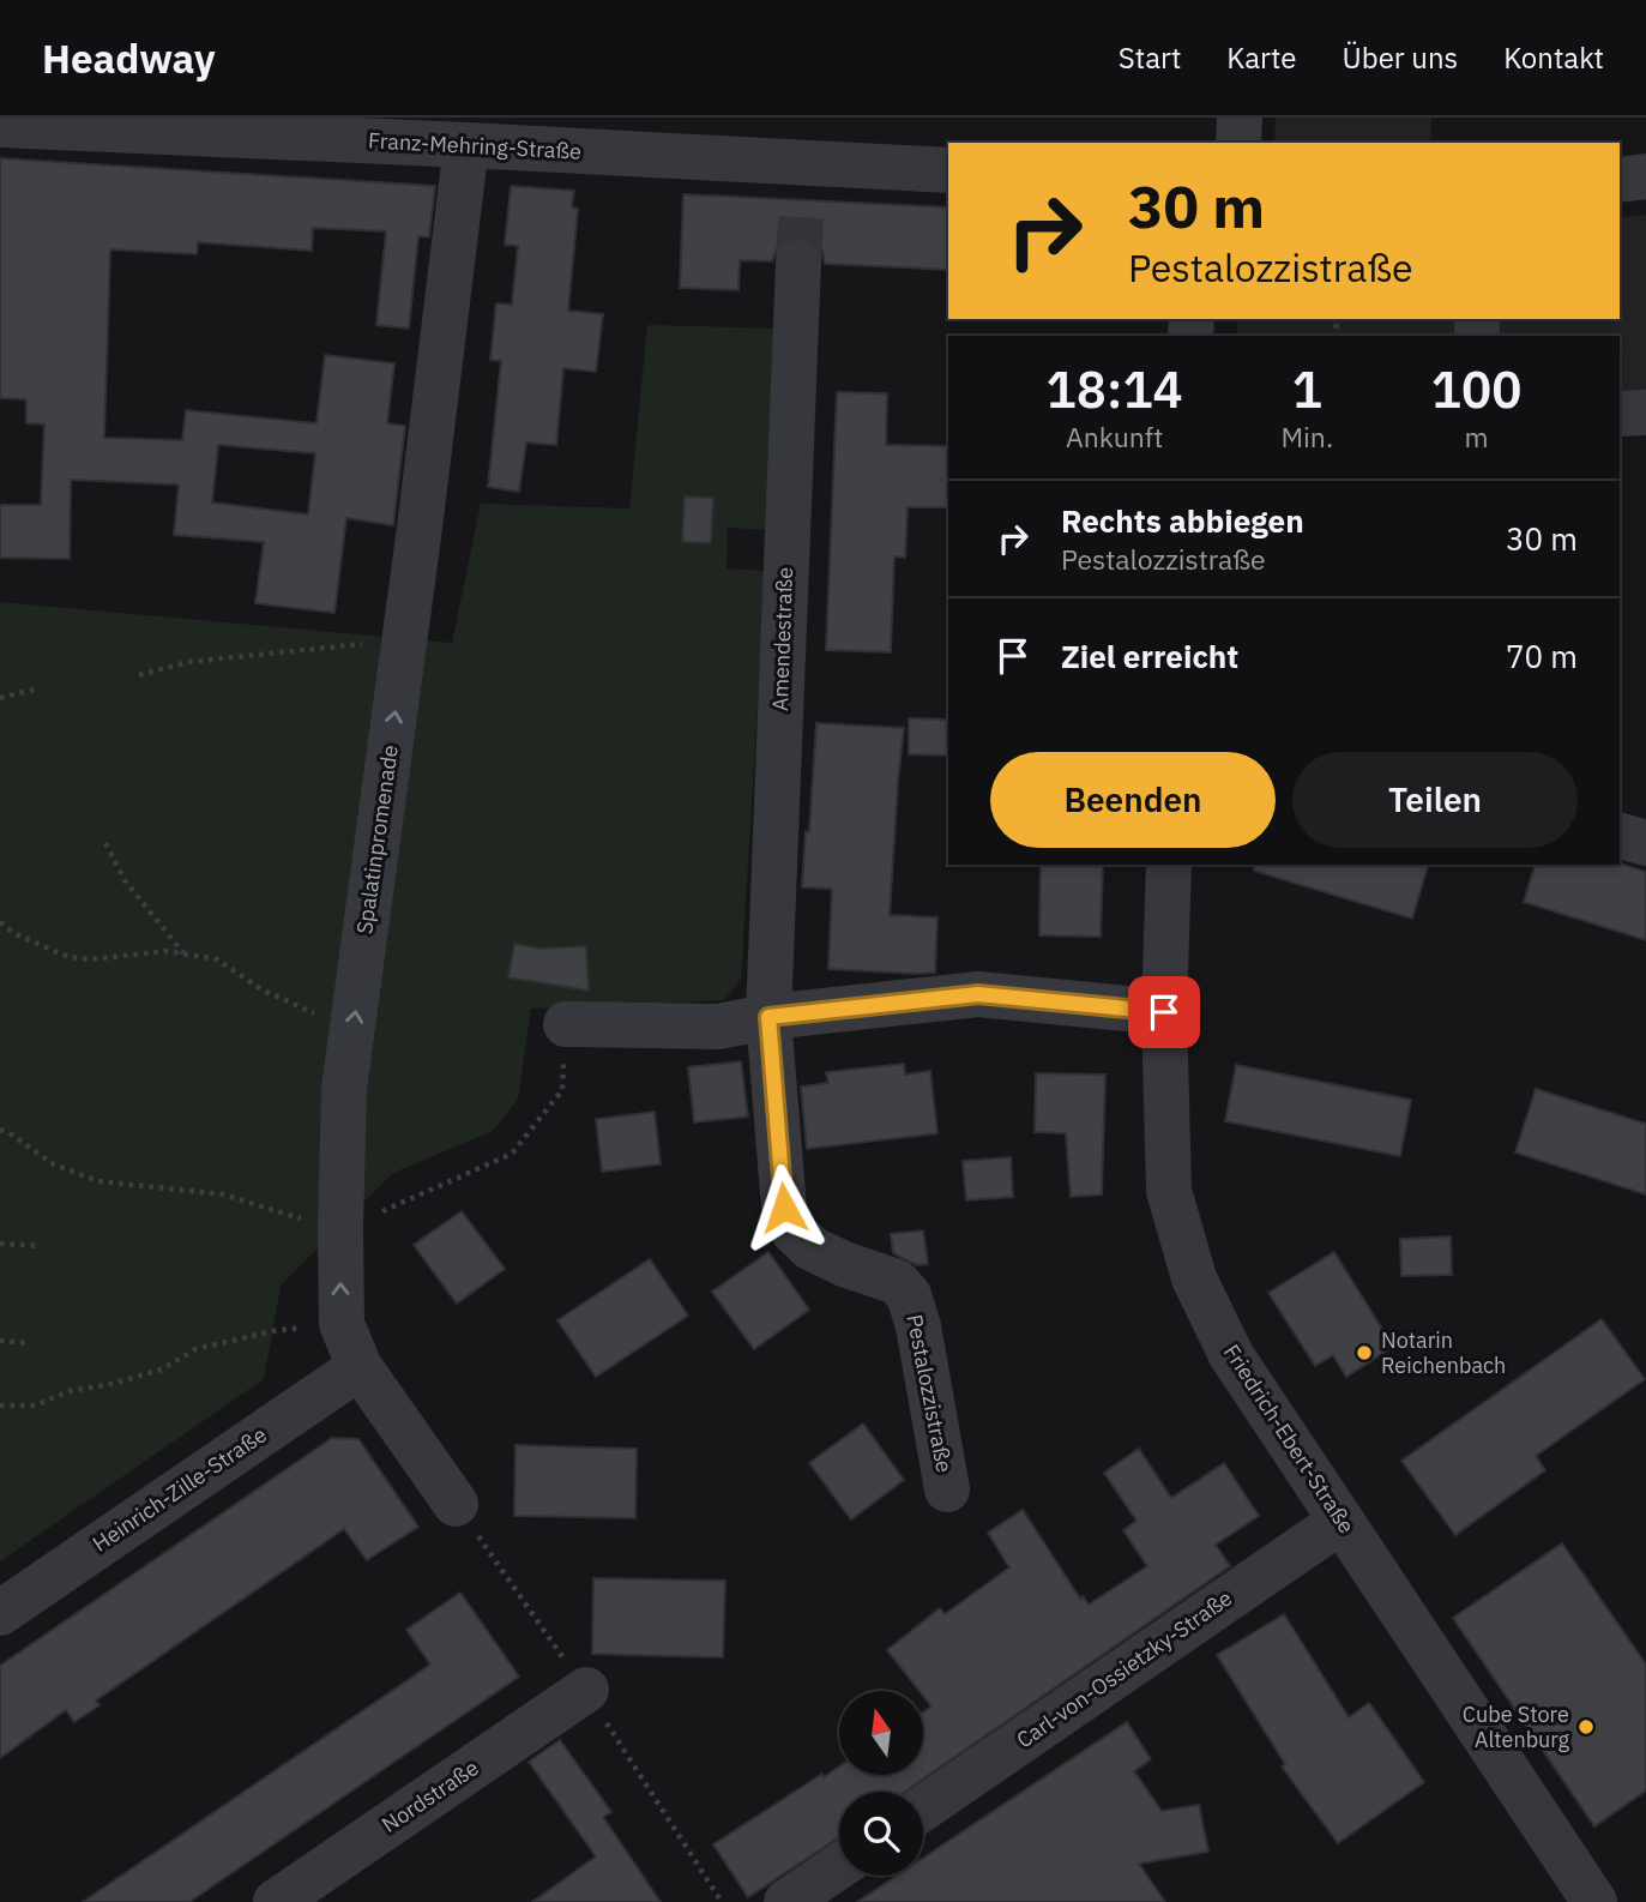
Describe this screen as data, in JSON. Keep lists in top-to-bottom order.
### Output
{
  "streets": {
    "street": [
      "Franz-Mehring-Straße",
      "Amendestraße",
      "Spalatinpromenade",
      "Pestalozzistraße",
      "Friedrich-Ebert-Straße",
      "Heinrich-Zille-Straße",
      "Carl-von-Ossietzky-Straße",
      "Nordstraße"
    ]
  },
  "crossings": [
    ["Franz-Mehring-Straße", "Spalatinpromenade"],
    ["Amendestraße", "Pestalozzistraße"],
    ["Spalatinpromenade", "Heinrich-Zille-Straße"],
    ["Friedrich-Ebert-Straße", "Carl-von-Ossietzky-Straße"]
  ],
  "one_way": ["Spalatinpromenade"],
  "places": ["Notarin Reichenbach", "Cube Store Altenburg"],
  "north": "top",
  "page": {
    "header": "Headway",
    "nav": [
      "Start",
      "Karte",
      "Über uns",
      "Kontakt"
    ],
    "turn": ["30 m", "Pestalozzistraße"],
    "eta": [
      "18:14",
      "Ankunft",
      "1",
      "Min.",
      "100",
      "m"
    ],
    "list": [
      {
        "name": "Rechts abbiegen",
        "note": "Pestalozzistraße",
        "value": "30 m"
      },
      {
        "name": "Ziel erreicht",
        "value": "70 m"
      }
    ],
    "buttons": ["Beenden", "Teilen"]
  }
}
